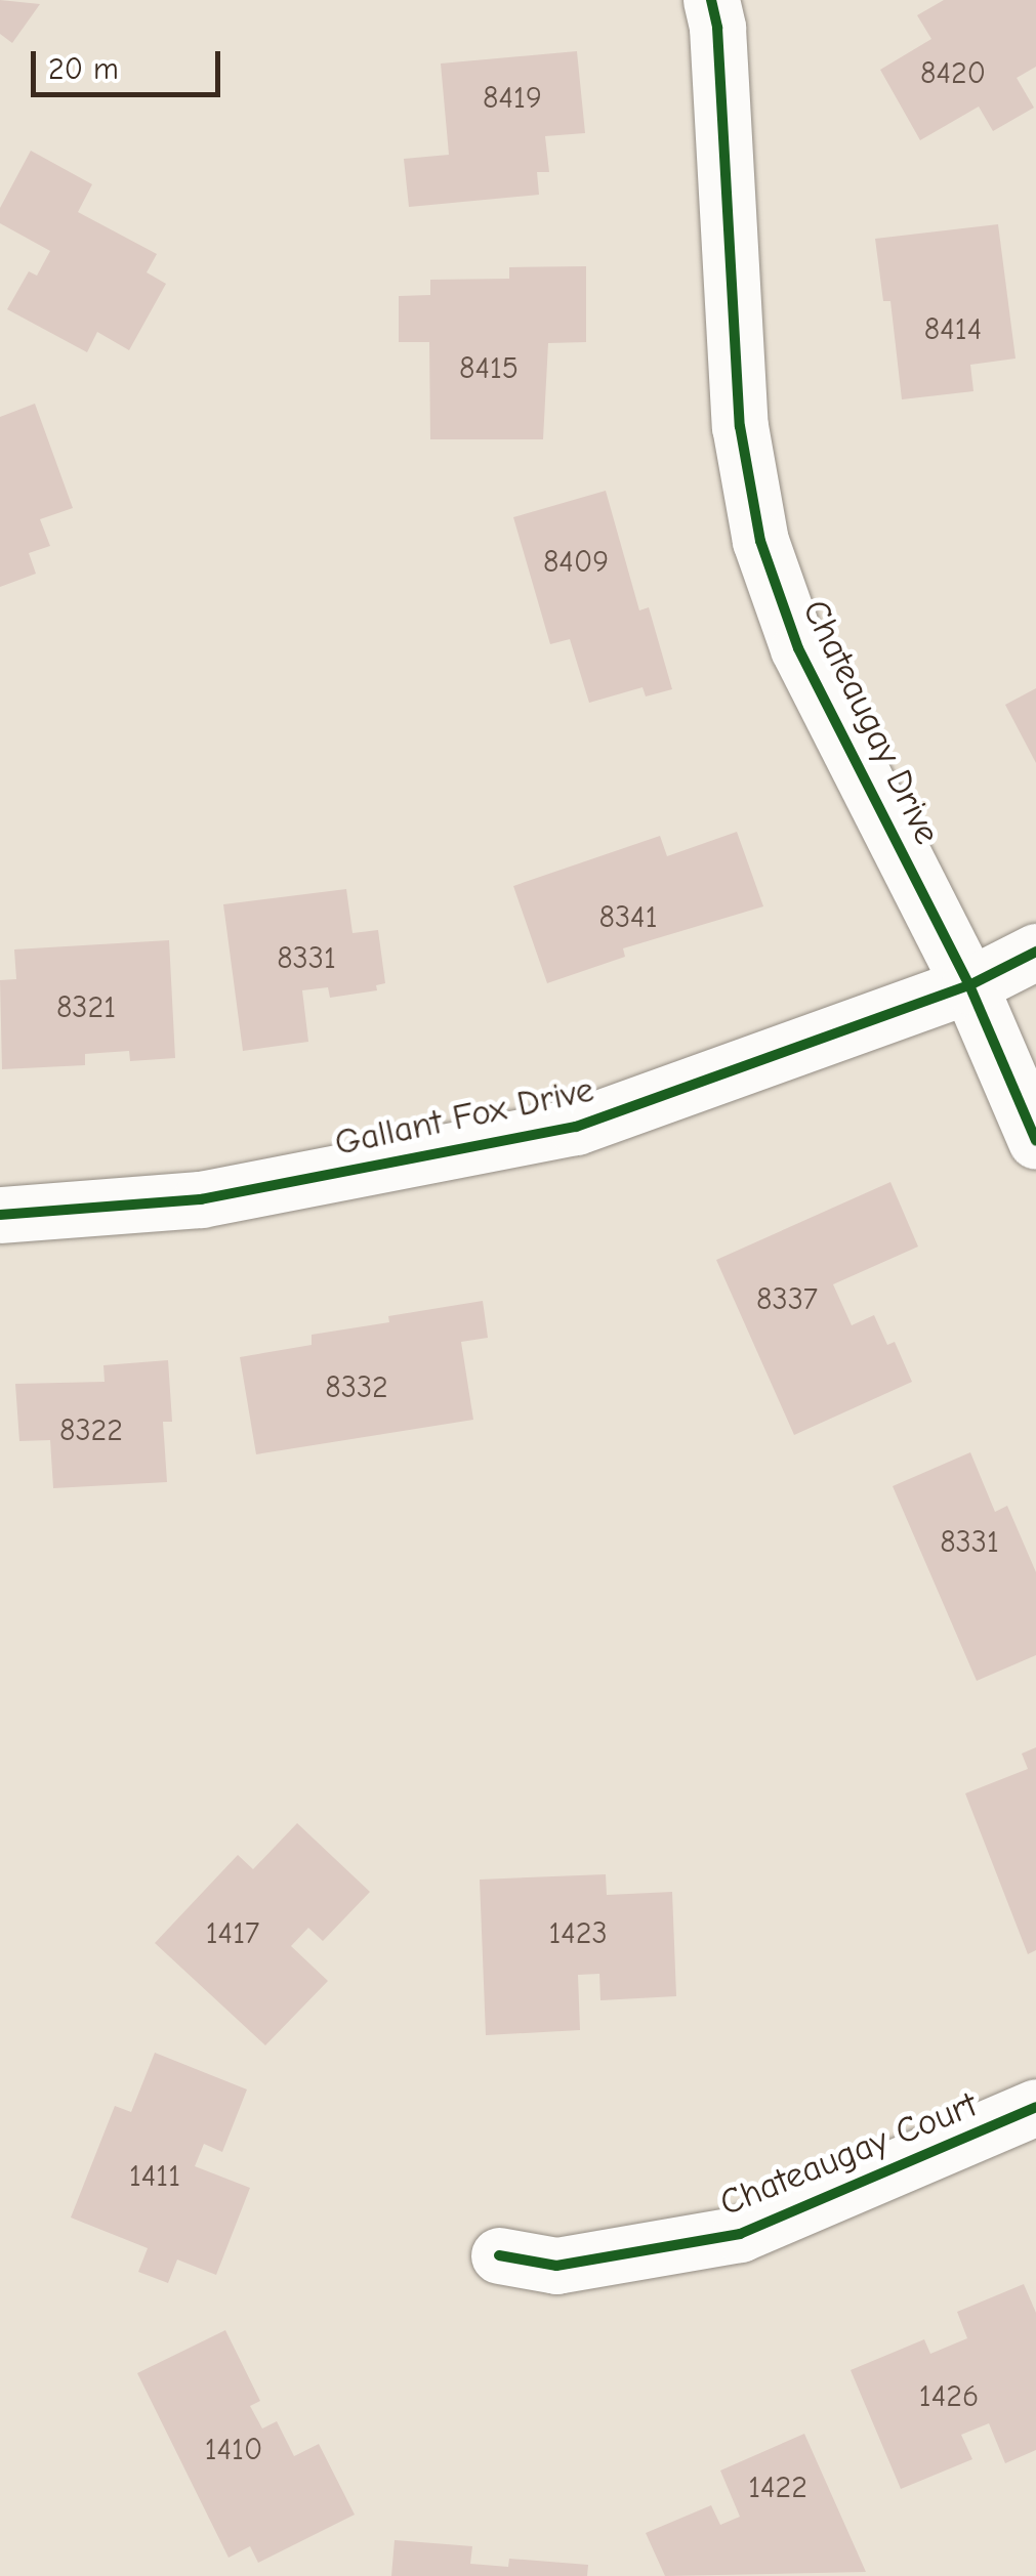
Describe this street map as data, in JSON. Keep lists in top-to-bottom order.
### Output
{
  "streets": {
    "street": ["Chateaugay Drive", "Gallant Fox Drive", "Chateaugay Court"]
  },
  "crossings": [
    ["Chateaugay Drive", "Gallant Fox Drive"]
  ],
  "house_numbers": [
    "8420",
    "8419",
    "8414",
    "8415",
    "8409",
    "8341",
    "8331",
    "8321",
    "8337",
    "8332",
    "8322",
    "8331",
    "1417",
    "1423",
    "1411",
    "1426",
    "1410",
    "1422"
  ],
  "scale_bar": "20 m"
}
